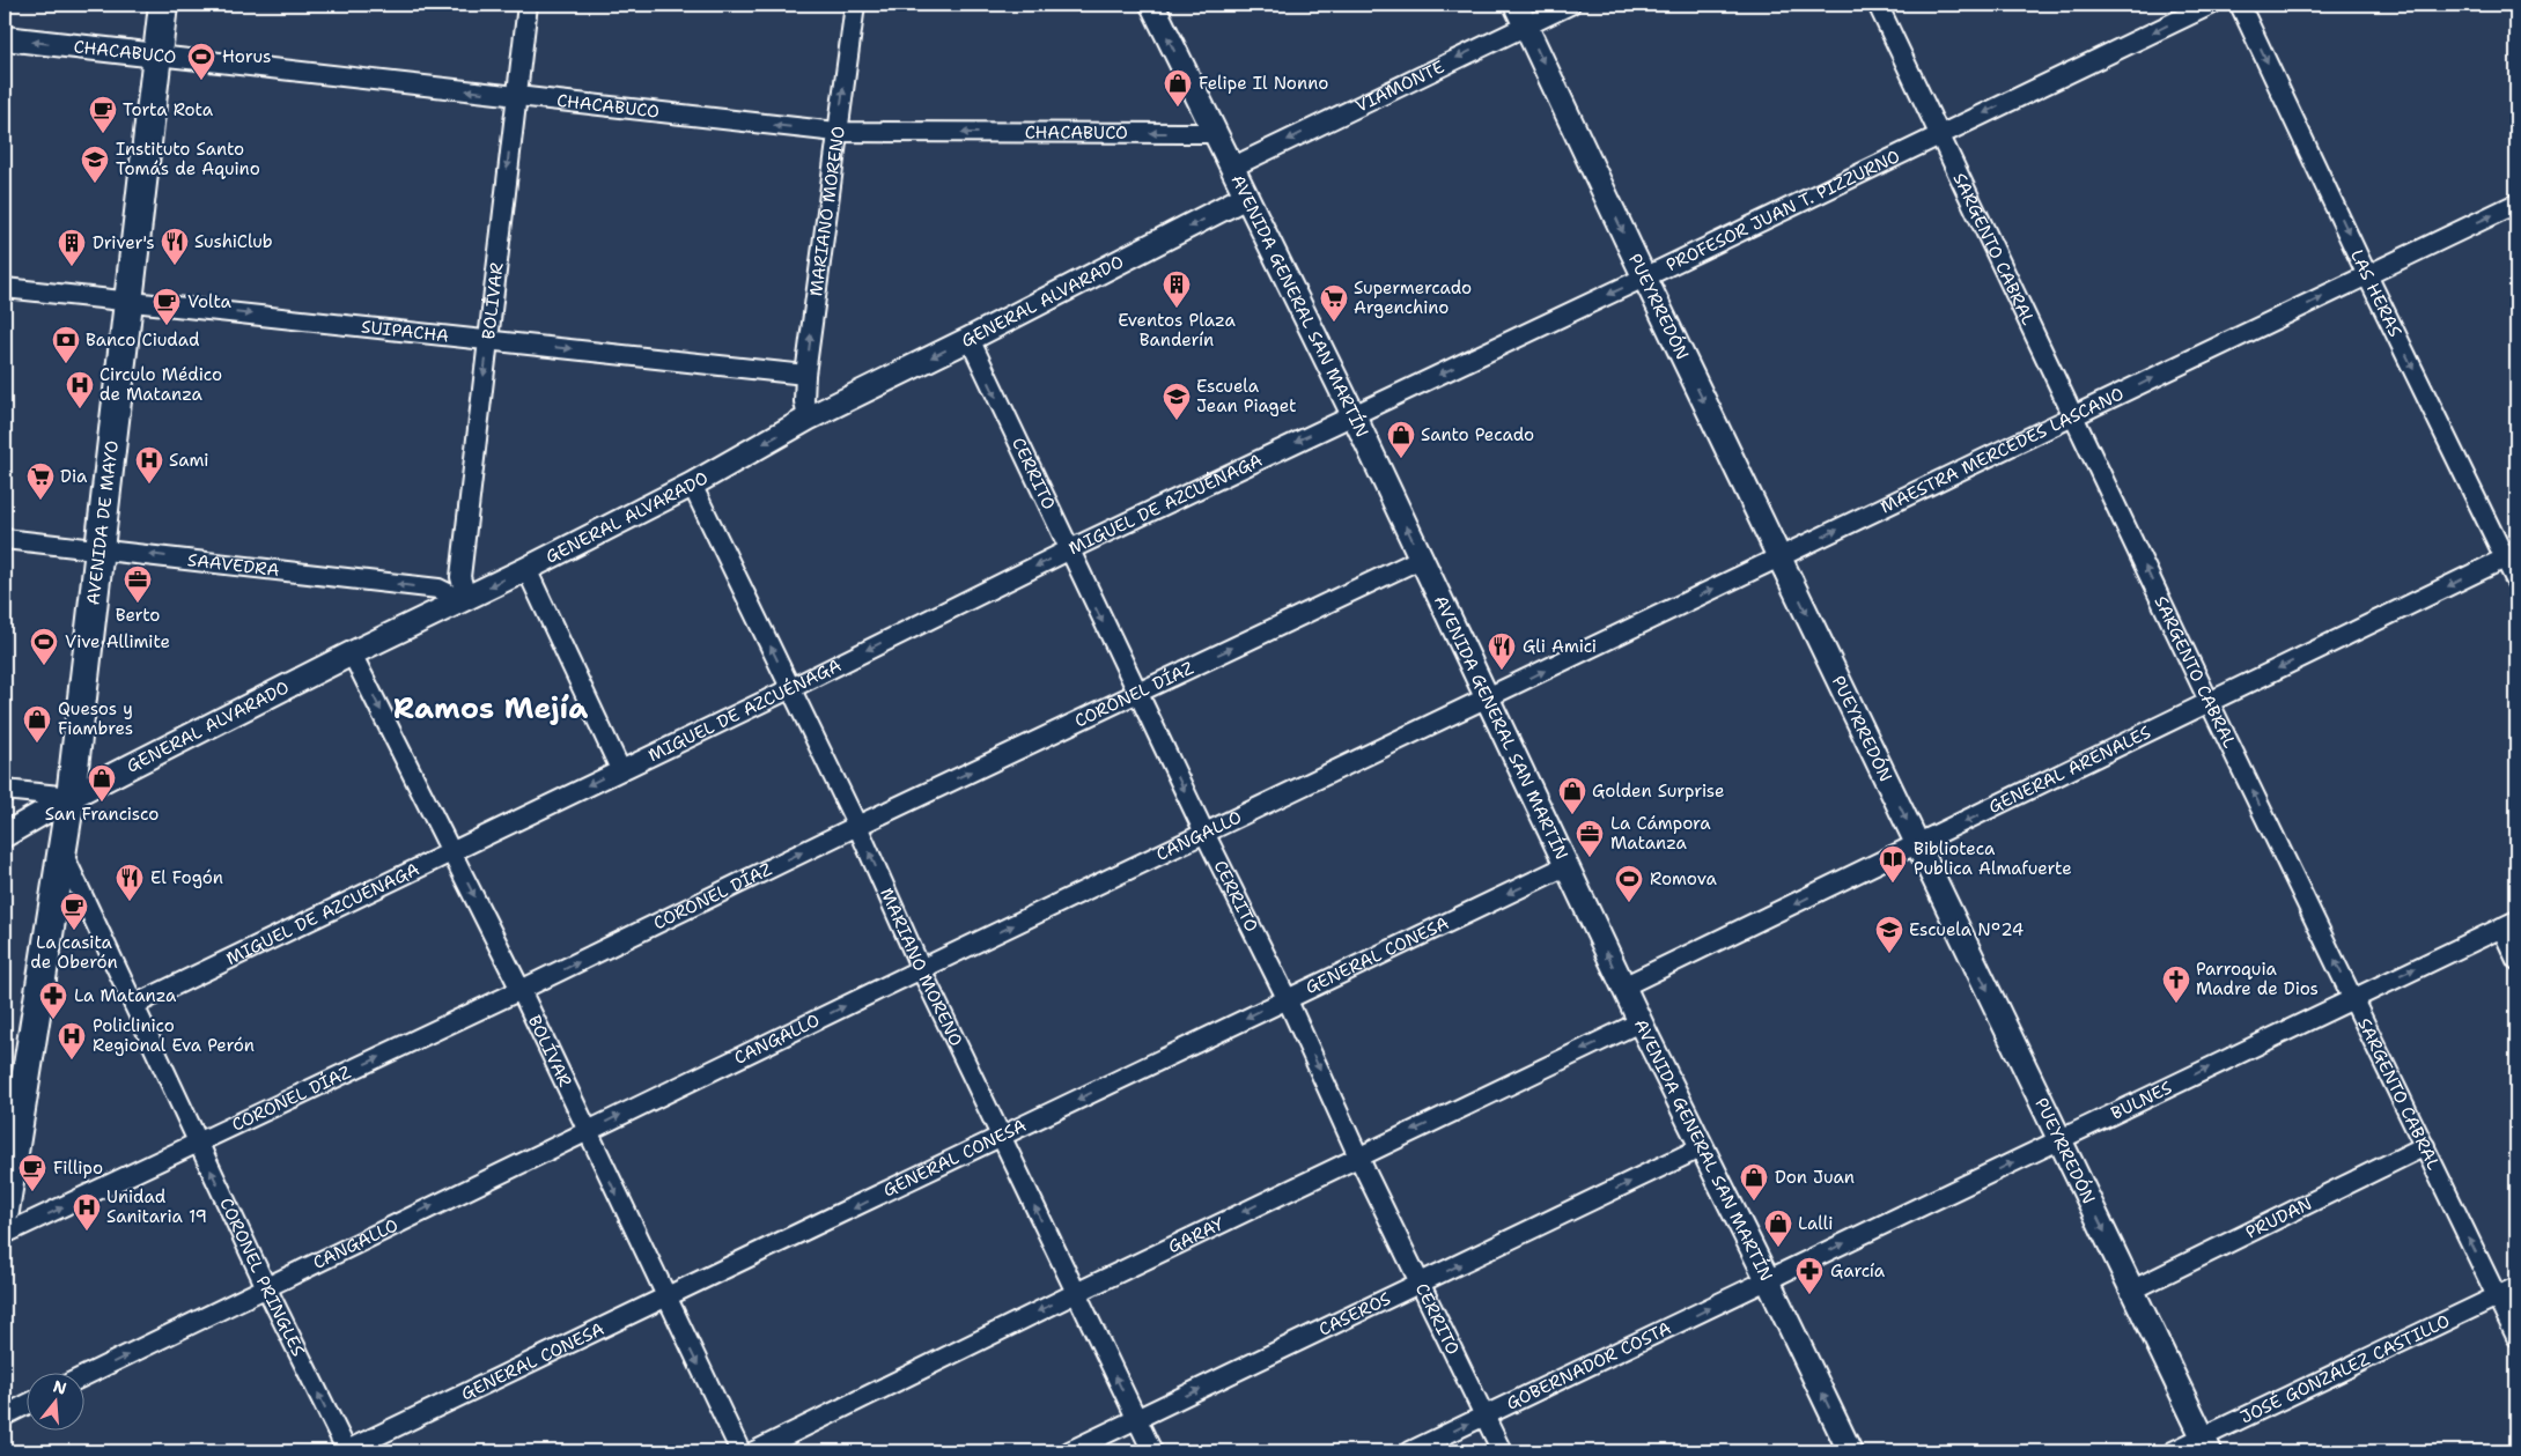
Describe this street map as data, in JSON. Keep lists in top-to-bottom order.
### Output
{
  "streets": {
    "main road": ["AVENIDA DE MAYO"],
    "street": [
      "CHACABUCO",
      "VIAMONTE",
      "PROFESOR JUAN T. PIZZURNO",
      "MARIANO MORENO",
      "SARGENTO CABRAL",
      "LAS HERAS",
      "BOLÍVAR",
      "GENERAL ALVARADO",
      "AVENIDA GENERAL SAN MARTÍN",
      "PUEYRREDÓN",
      "SUIPACHA",
      "MAESTRA MERCEDES LASCANO",
      "CERRITO",
      "MIGUEL DE AZCUÉNAGA",
      "SAAVEDRA",
      "CORONEL DÍAZ",
      "GENERAL ARENALES",
      "CANGALLO",
      "GENERAL CONESA",
      "BULNES",
      "PRUDAN",
      "GARAY",
      "CORONEL PRINGLES",
      "CASEROS",
      "GOBERNADOR COSTA",
      "JOSÉ GONZÁLEZ CASTILLO"
    ]
  },
  "crossings": [
    ["CHACABUCO", "MARIANO MORENO"],
    ["CHACABUCO", "BOLÍVAR"],
    ["CHACABUCO", "AVENIDA GENERAL SAN MARTÍN"],
    ["CHACABUCO", "AVENIDA DE MAYO"],
    ["VIAMONTE", "AVENIDA GENERAL SAN MARTÍN"],
    ["VIAMONTE", "PUEYRREDÓN"],
    ["PROFESOR JUAN T. PIZZURNO", "SARGENTO CABRAL"],
    ["PROFESOR JUAN T. PIZZURNO", "AVENIDA GENERAL SAN MARTÍN"],
    ["PROFESOR JUAN T. PIZZURNO", "PUEYRREDÓN"],
    ["PROFESOR JUAN T. PIZZURNO", "MIGUEL DE AZCUÉNAGA"],
    ["MARIANO MORENO", "GENERAL ALVARADO"],
    ["MARIANO MORENO", "SUIPACHA"],
    ["MARIANO MORENO", "MIGUEL DE AZCUÉNAGA"],
    ["MARIANO MORENO", "CORONEL DÍAZ"],
    ["MARIANO MORENO", "CANGALLO"],
    ["MARIANO MORENO", "GENERAL CONESA"],
    ["MARIANO MORENO", "GARAY"],
    ["MARIANO MORENO", "CASEROS"],
    ["SARGENTO CABRAL", "MAESTRA MERCEDES LASCANO"],
    ["SARGENTO CABRAL", "GENERAL ARENALES"],
    ["SARGENTO CABRAL", "BULNES"],
    ["SARGENTO CABRAL", "PRUDAN"],
    ["SARGENTO CABRAL", "JOSÉ GONZÁLEZ CASTILLO"],
    ["LAS HERAS", "MAESTRA MERCEDES LASCANO"],
    ["LAS HERAS", "GENERAL ARENALES"],
    ["BOLÍVAR", "GENERAL ALVARADO"],
    ["BOLÍVAR", "SUIPACHA"],
    ["BOLÍVAR", "MIGUEL DE AZCUÉNAGA"],
    ["BOLÍVAR", "SAAVEDRA"],
    ["BOLÍVAR", "CORONEL DÍAZ"],
    ["BOLÍVAR", "CANGALLO"],
    ["BOLÍVAR", "GENERAL CONESA"],
    ["GENERAL ALVARADO", "AVENIDA GENERAL SAN MARTÍN"],
    ["GENERAL ALVARADO", "CERRITO"],
    ["GENERAL ALVARADO", "AVENIDA DE MAYO"],
    ["GENERAL ALVARADO", "SAAVEDRA"],
    ["AVENIDA GENERAL SAN MARTÍN", "MAESTRA MERCEDES LASCANO"],
    ["AVENIDA GENERAL SAN MARTÍN", "MIGUEL DE AZCUÉNAGA"],
    ["AVENIDA GENERAL SAN MARTÍN", "CORONEL DÍAZ"],
    ["AVENIDA GENERAL SAN MARTÍN", "GENERAL ARENALES"],
    ["AVENIDA GENERAL SAN MARTÍN", "CANGALLO"],
    ["AVENIDA GENERAL SAN MARTÍN", "GENERAL CONESA"],
    ["AVENIDA GENERAL SAN MARTÍN", "BULNES"],
    ["AVENIDA GENERAL SAN MARTÍN", "GARAY"],
    ["AVENIDA GENERAL SAN MARTÍN", "CASEROS"],
    ["AVENIDA GENERAL SAN MARTÍN", "GOBERNADOR COSTA"],
    ["PUEYRREDÓN", "MAESTRA MERCEDES LASCANO"],
    ["PUEYRREDÓN", "GENERAL ARENALES"],
    ["PUEYRREDÓN", "BULNES"],
    ["PUEYRREDÓN", "PRUDAN"],
    ["PUEYRREDÓN", "JOSÉ GONZÁLEZ CASTILLO"],
    ["SUIPACHA", "AVENIDA DE MAYO"],
    ["MAESTRA MERCEDES LASCANO", "CANGALLO"],
    ["CERRITO", "MIGUEL DE AZCUÉNAGA"],
    ["CERRITO", "CORONEL DÍAZ"],
    ["CERRITO", "CANGALLO"],
    ["CERRITO", "GENERAL CONESA"],
    ["CERRITO", "GARAY"],
    ["CERRITO", "CASEROS"],
    ["CERRITO", "GOBERNADOR COSTA"],
    ["MIGUEL DE AZCUÉNAGA", "CORONEL PRINGLES"],
    ["AVENIDA DE MAYO", "SAAVEDRA"],
    ["AVENIDA DE MAYO", "CORONEL PRINGLES"],
    ["CORONEL DÍAZ", "CORONEL PRINGLES"],
    ["CANGALLO", "CORONEL PRINGLES"],
    ["GENERAL CONESA", "CORONEL PRINGLES"],
    ["BULNES", "GOBERNADOR COSTA"]
  ],
  "one_way": [
    "CHACABUCO",
    "VIAMONTE",
    "PROFESOR JUAN T. PIZZURNO",
    "MARIANO MORENO",
    "SARGENTO CABRAL",
    "LAS HERAS",
    "BOLÍVAR",
    "GENERAL ALVARADO",
    "AVENIDA GENERAL SAN MARTÍN",
    "PUEYRREDÓN",
    "SUIPACHA",
    "MAESTRA MERCEDES LASCANO",
    "CERRITO",
    "MIGUEL DE AZCUÉNAGA",
    "SAAVEDRA",
    "CORONEL DÍAZ",
    "GENERAL ARENALES",
    "CANGALLO",
    "GENERAL CONESA",
    "BULNES",
    "GARAY",
    "CORONEL PRINGLES",
    "CASEROS",
    "GOBERNADOR COSTA"
  ],
  "districts": ["Ramos Mejía"],
  "places": {
    "sports": ["Horus", "Vive Allimite", "Romova"],
    "shop": [
      "Felipe Il Nonno",
      "Santo Pecado",
      "Quesos y Fiambres",
      "San Francisco",
      "Golden Surprise",
      "Don Juan",
      "Lalli"
    ],
    "cafe": [
      "Torta Rota",
      "Volta",
      "La casita de Oberón",
      "Fillipo"
    ],
    "school or university": ["Instituto Santo Tomás de Aquino", "Escuela Jean Piaget", "Escuela N°24"],
    "restaurant": ["SushiClub", "Gli Amici", "El Fogón"],
    "building": ["Driver's", "Eventos Plaza Banderín"],
    "supermarket": ["Supermercado Argenchino", "Dia"],
    "bank": ["Banco Ciudad"],
    "hospital": [
      "Circulo Médico de Matanza",
      "Sami",
      "Policlinico Regional Eva Perón",
      "Unidad Sanitaria 19"
    ],
    "office": ["Berto", "La Cámpora Matanza"],
    "library": ["Biblioteca Publica Almafuerte"],
    "church": ["Parroquia Madre de Dios"],
    "pharmacy": ["La Matanza", "García"]
  },
  "north": "top"
}
